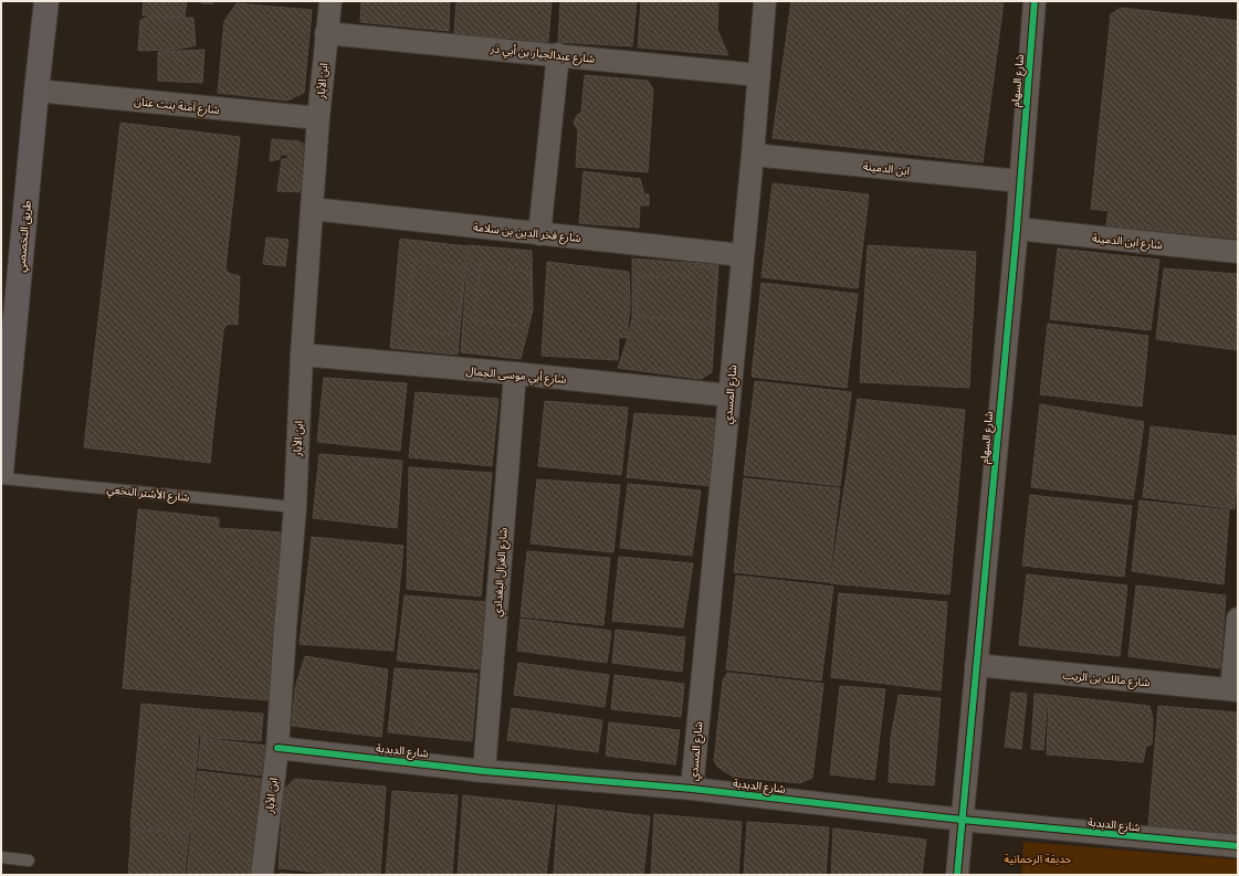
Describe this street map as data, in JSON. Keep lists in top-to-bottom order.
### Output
{
  "streets": {
    "main road": ["طريق التخصصي"],
    "street": [
      "شارع عبدالجبار بن أبي ذر",
      "ابن الأبار",
      "شارع السهام",
      "شارع آمنة بنت عنان",
      "ابن الدمينة",
      "شارع فخر الدين بن سلامة",
      "شارع ابن الدمينة",
      "شارع أبي موسى الجمال",
      "شارع المسدي",
      "شارع الغزال البغدادي",
      "شارع مالك بن الريب",
      "شارع الدبدبة"
    ],
    "lane": ["شارع الأشتر النخعي"]
  },
  "crossings": [
    ["شارع عبدالجبار بن أبي ذر", "ابن الأبار"],
    ["شارع عبدالجبار بن أبي ذر", "شارع المسدي"],
    ["ابن الأبار", "شارع آمنة بنت عنان"],
    ["ابن الأبار", "شارع فخر الدين بن سلامة"],
    ["ابن الأبار", "شارع أبي موسى الجمال"],
    ["ابن الأبار", "شارع الأشتر النخعي"],
    ["ابن الأبار", "شارع الدبدبة"],
    ["شارع السهام", "ابن الدمينة"],
    ["شارع السهام", "شارع ابن الدمينة"],
    ["شارع السهام", "شارع مالك بن الريب"],
    ["شارع السهام", "شارع الدبدبة"],
    ["شارع آمنة بنت عنان", "طريق التخصصي"],
    ["ابن الدمينة", "شارع المسدي"],
    ["شارع فخر الدين بن سلامة", "شارع المسدي"],
    ["شارع أبي موسى الجمال", "شارع المسدي"],
    ["شارع أبي موسى الجمال", "شارع الغزال البغدادي"],
    ["شارع المسدي", "شارع الدبدبة"],
    ["شارع الغزال البغدادي", "شارع الدبدبة"]
  ],
  "parks": ["حديقة الرحمانية"]
}
